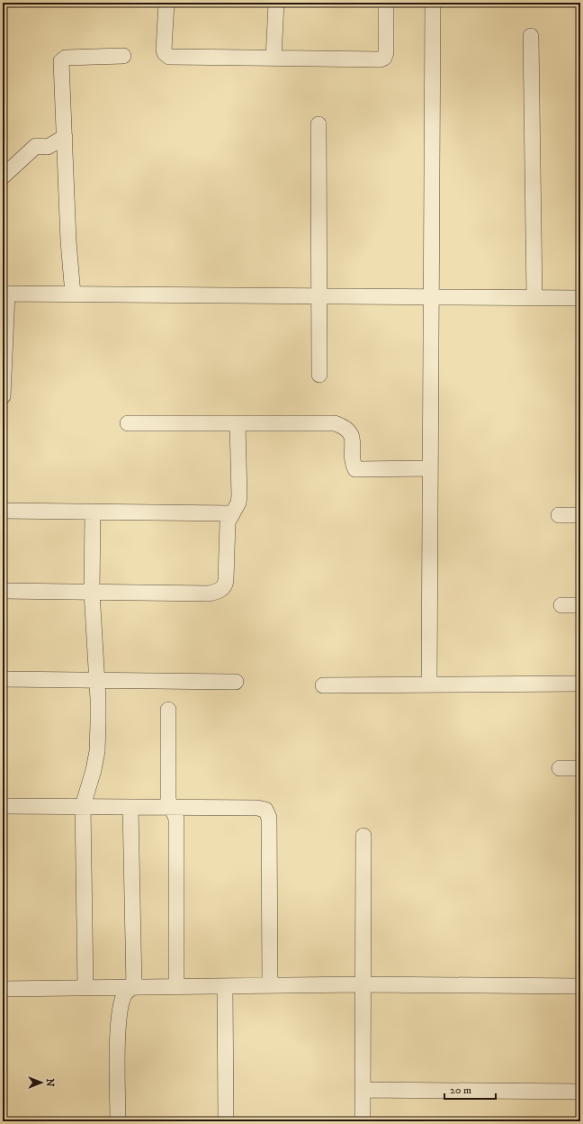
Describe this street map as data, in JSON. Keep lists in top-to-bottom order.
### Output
{
  "scale_bar": "20 m",
  "north": "right"
}
